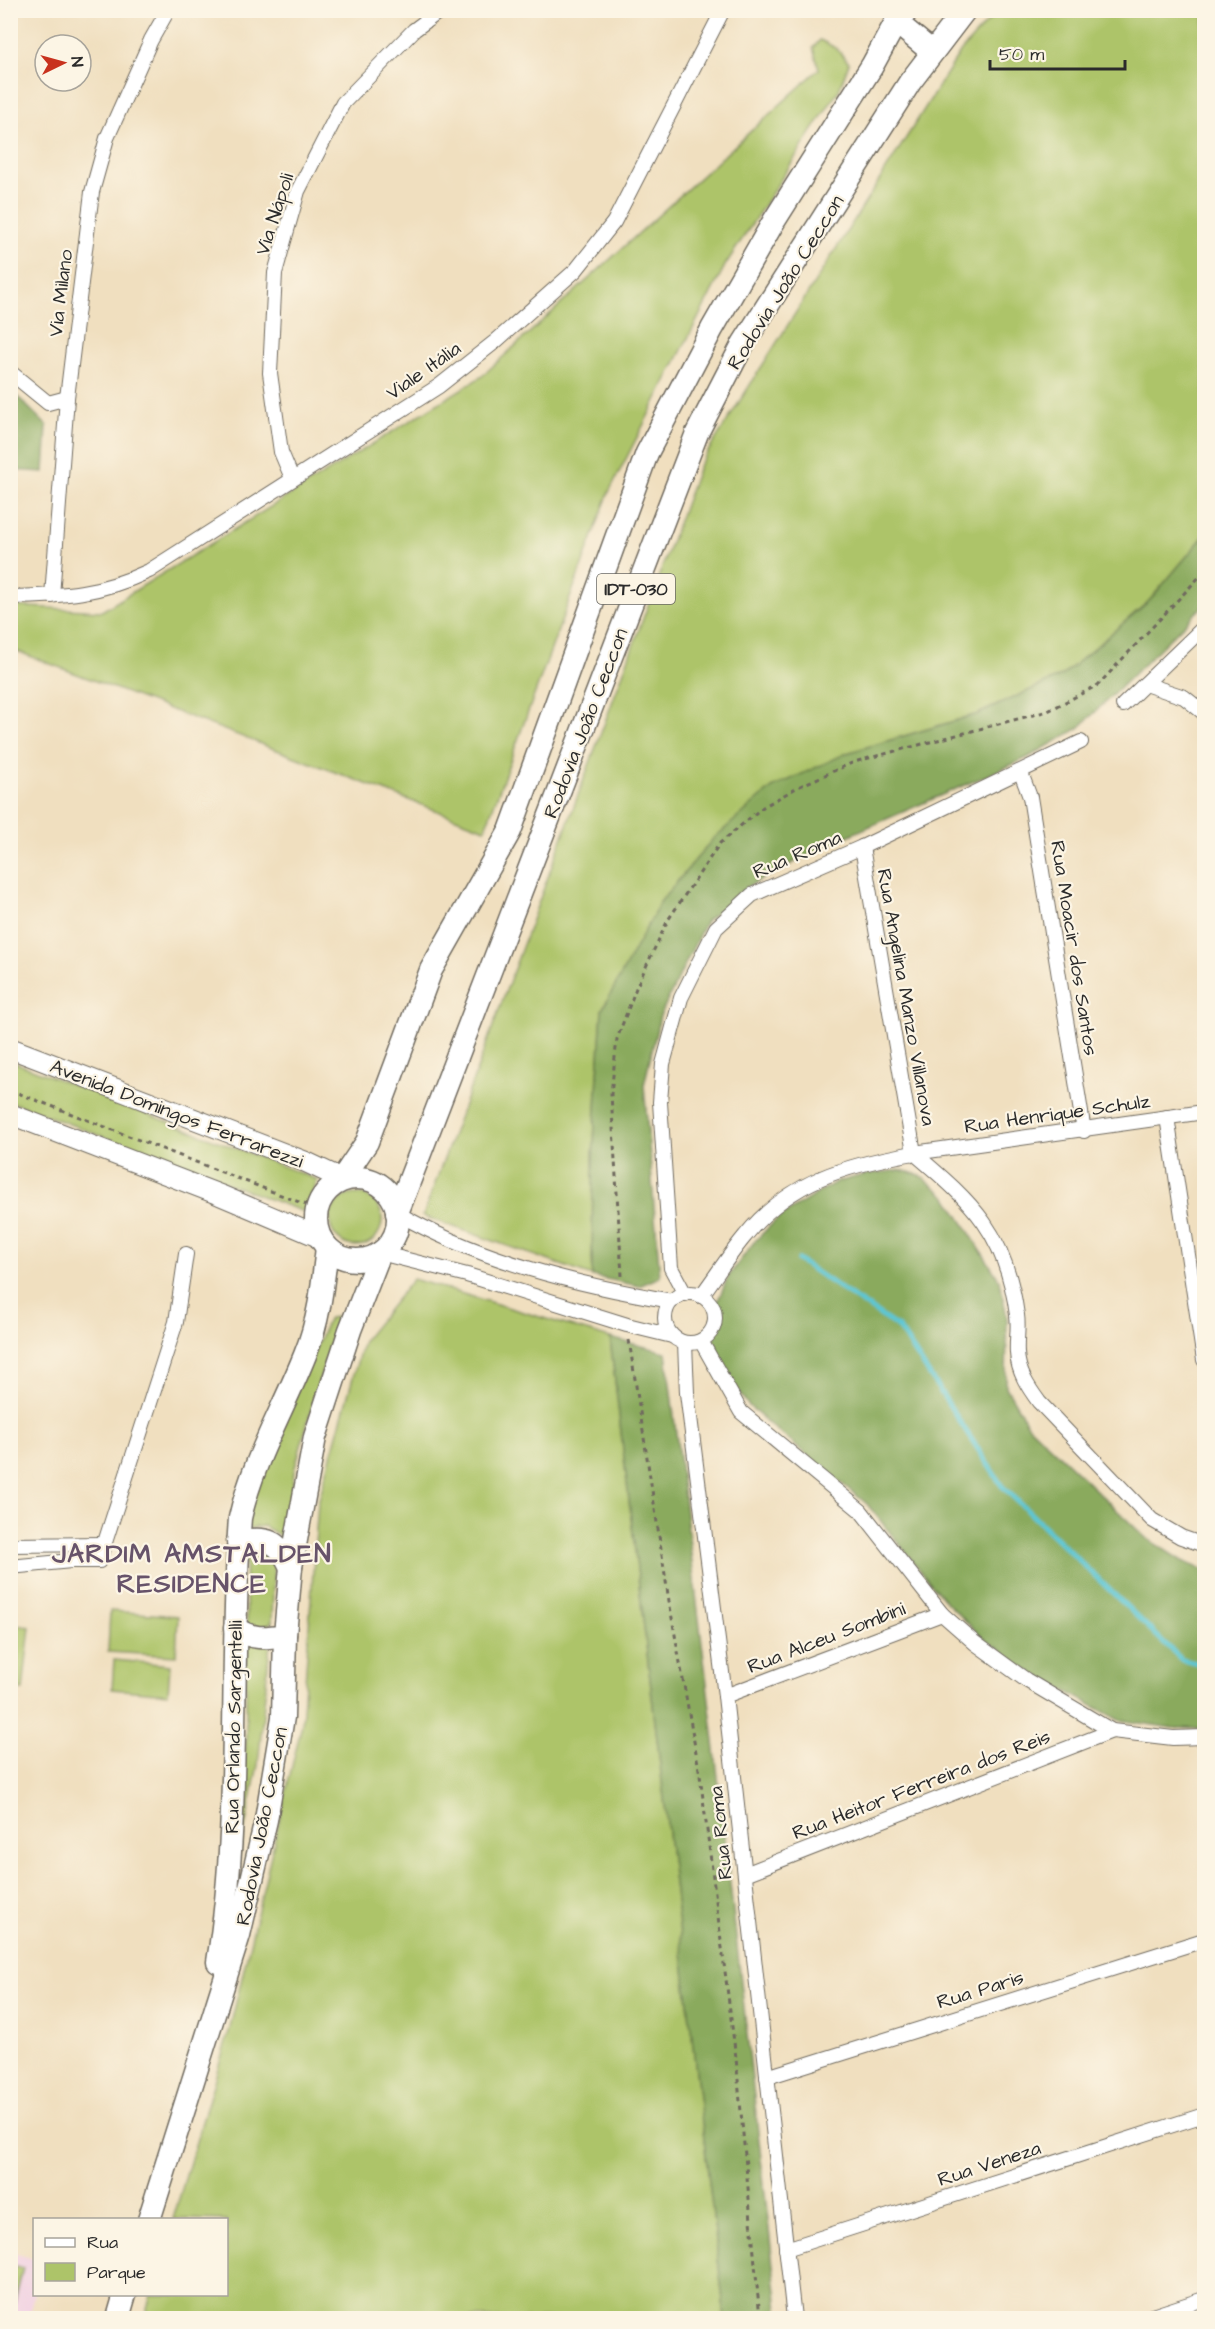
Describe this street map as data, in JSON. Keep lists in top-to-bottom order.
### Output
{
  "streets": {
    "main road": [
      "Rodovia João Ceccon",
      "IDT-030",
      "Avenida Domingos Ferrarezzi",
      "Rua Orlando Sargentelli"
    ],
    "street": [
      "Via Nápoli",
      "Via Milano",
      "Viale Itália",
      "Rua Roma",
      "Rua Moacir dos Santos",
      "Rua Angelina Manzo Villanova",
      "Rua Henrique Schulz",
      "Rua Alceu Sombini",
      "Rua Heitor Ferreira dos Reis",
      "Rua Paris",
      "Rua Veneza"
    ]
  },
  "crossings": [
    ["Via Nápoli", "Viale Itália"],
    ["Rodovia João Ceccon", "Avenida Domingos Ferrarezzi"],
    ["Rodovia João Ceccon", "Rua Orlando Sargentelli"],
    ["Via Milano", "Viale Itália"],
    ["Rua Roma", "Rua Moacir dos Santos"],
    ["Rua Roma", "Rua Angelina Manzo Villanova"],
    ["Rua Roma", "Rua Henrique Schulz"],
    ["Rua Roma", "Rua Alceu Sombini"],
    ["Rua Roma", "Rua Heitor Ferreira dos Reis"],
    ["Rua Roma", "Rua Paris"],
    ["Rua Roma", "Rua Veneza"],
    ["Rua Moacir dos Santos", "Rua Henrique Schulz"],
    ["Rua Angelina Manzo Villanova", "Rua Henrique Schulz"],
    ["Avenida Domingos Ferrarezzi", "Rua Orlando Sargentelli"]
  ],
  "districts": ["JARDIM AMSTALDEN RESIDENCE"],
  "legend": ["Rua", "Parque"],
  "scale_bar": "50 m",
  "north": "right"
}
